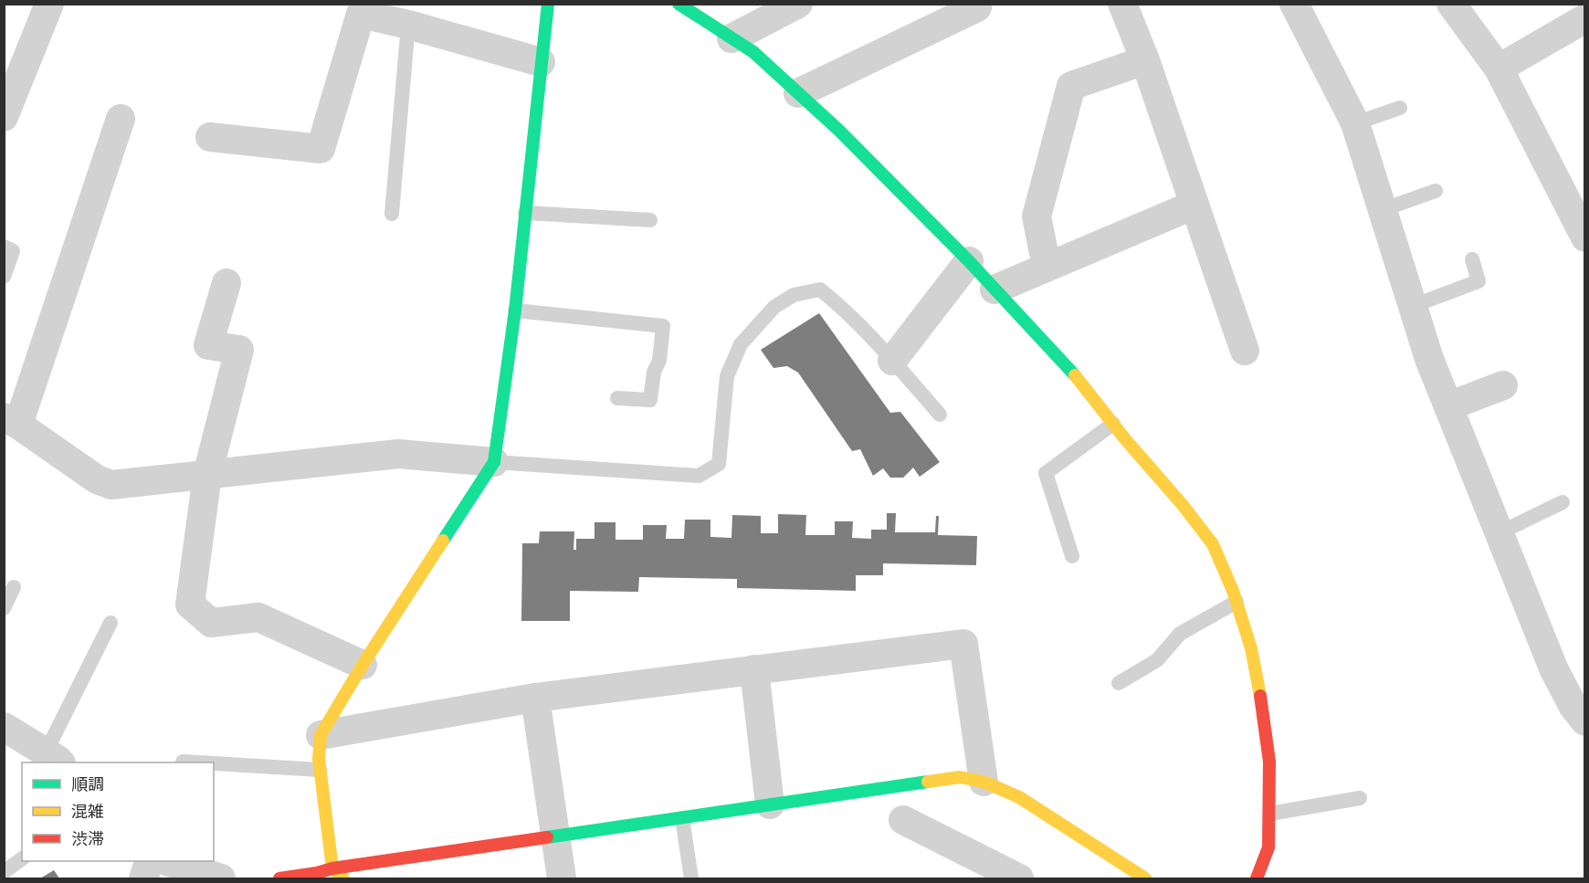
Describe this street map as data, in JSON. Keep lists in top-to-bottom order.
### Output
{
  "legend": ["順調", "混雑", "渋滞"]
}
